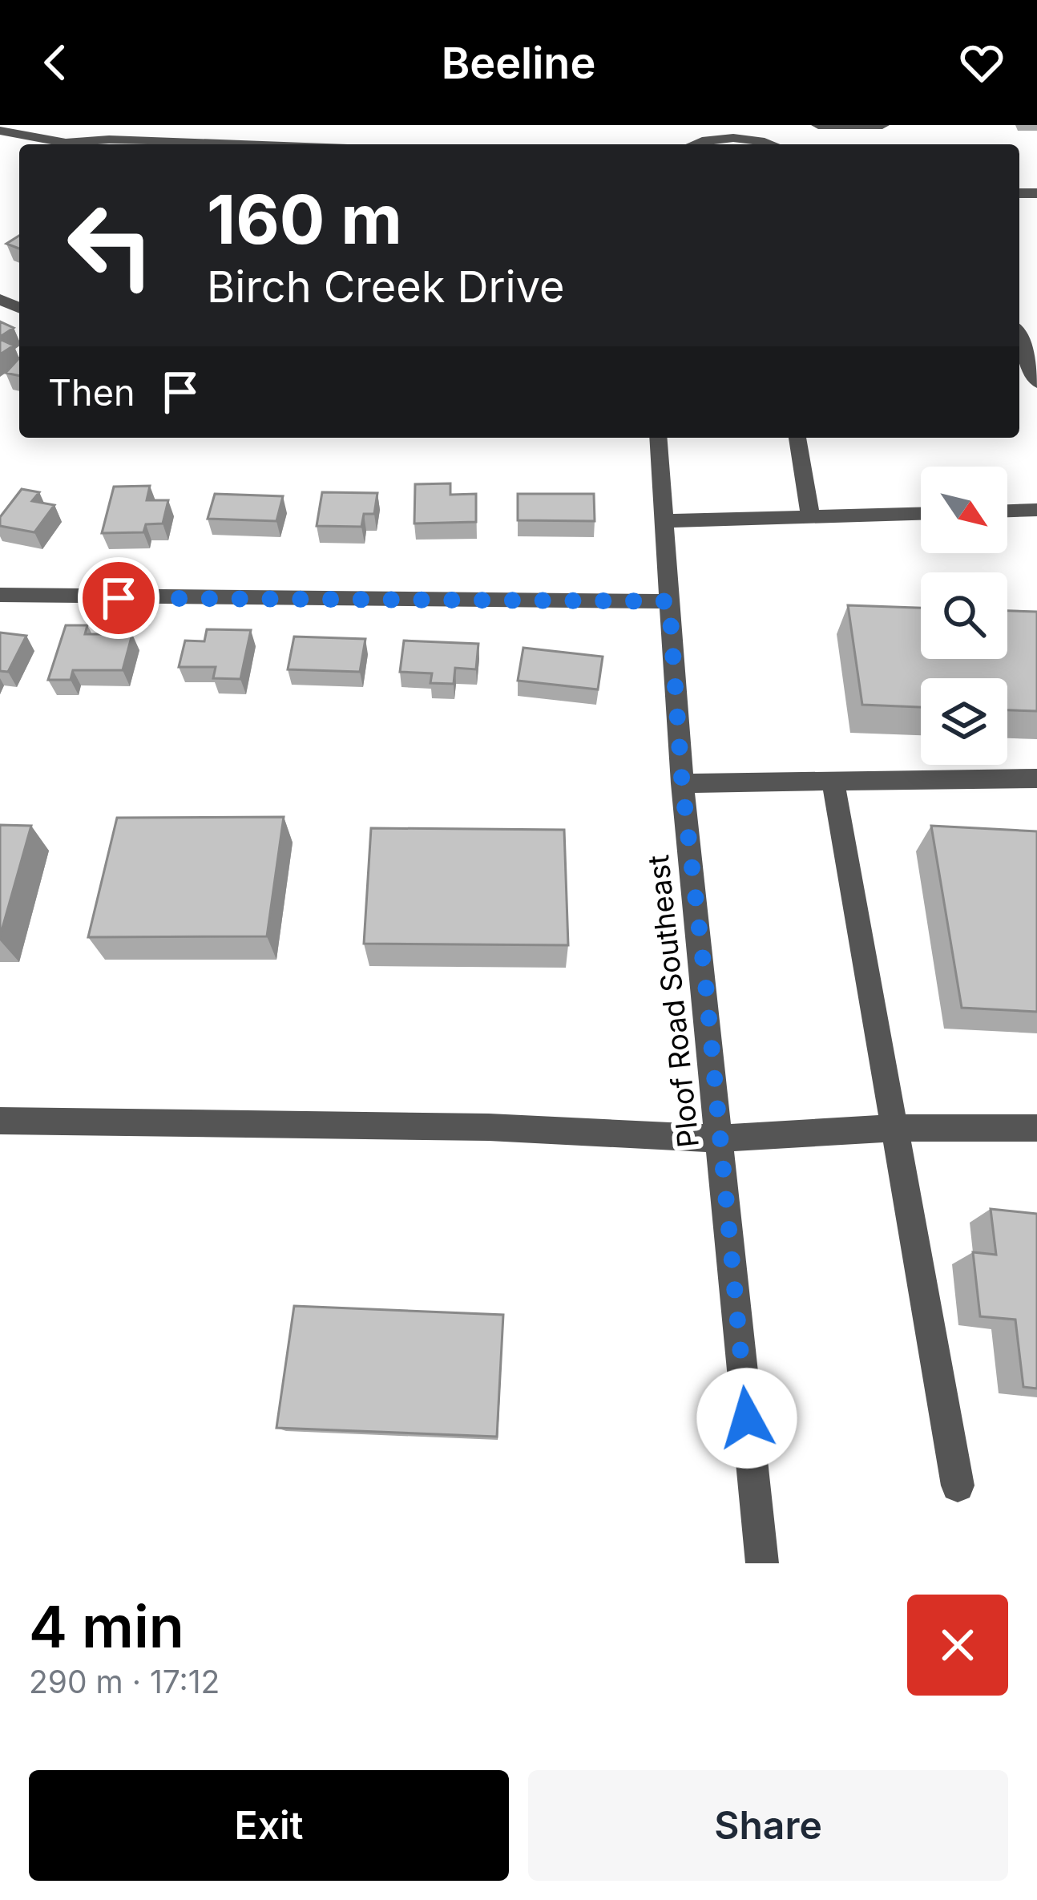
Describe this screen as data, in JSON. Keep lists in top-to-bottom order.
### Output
{
  "streets": {
    "street": ["Ploof Road Southeast"]
  },
  "north": "bottom right",
  "page": {
    "header": "Beeline",
    "turn": ["160 m", "Birch Creek Drive"],
    "then": "Then",
    "heading": ["4 min", "290 m · 17:12"],
    "buttons": ["Exit", "Share"]
  }
}
